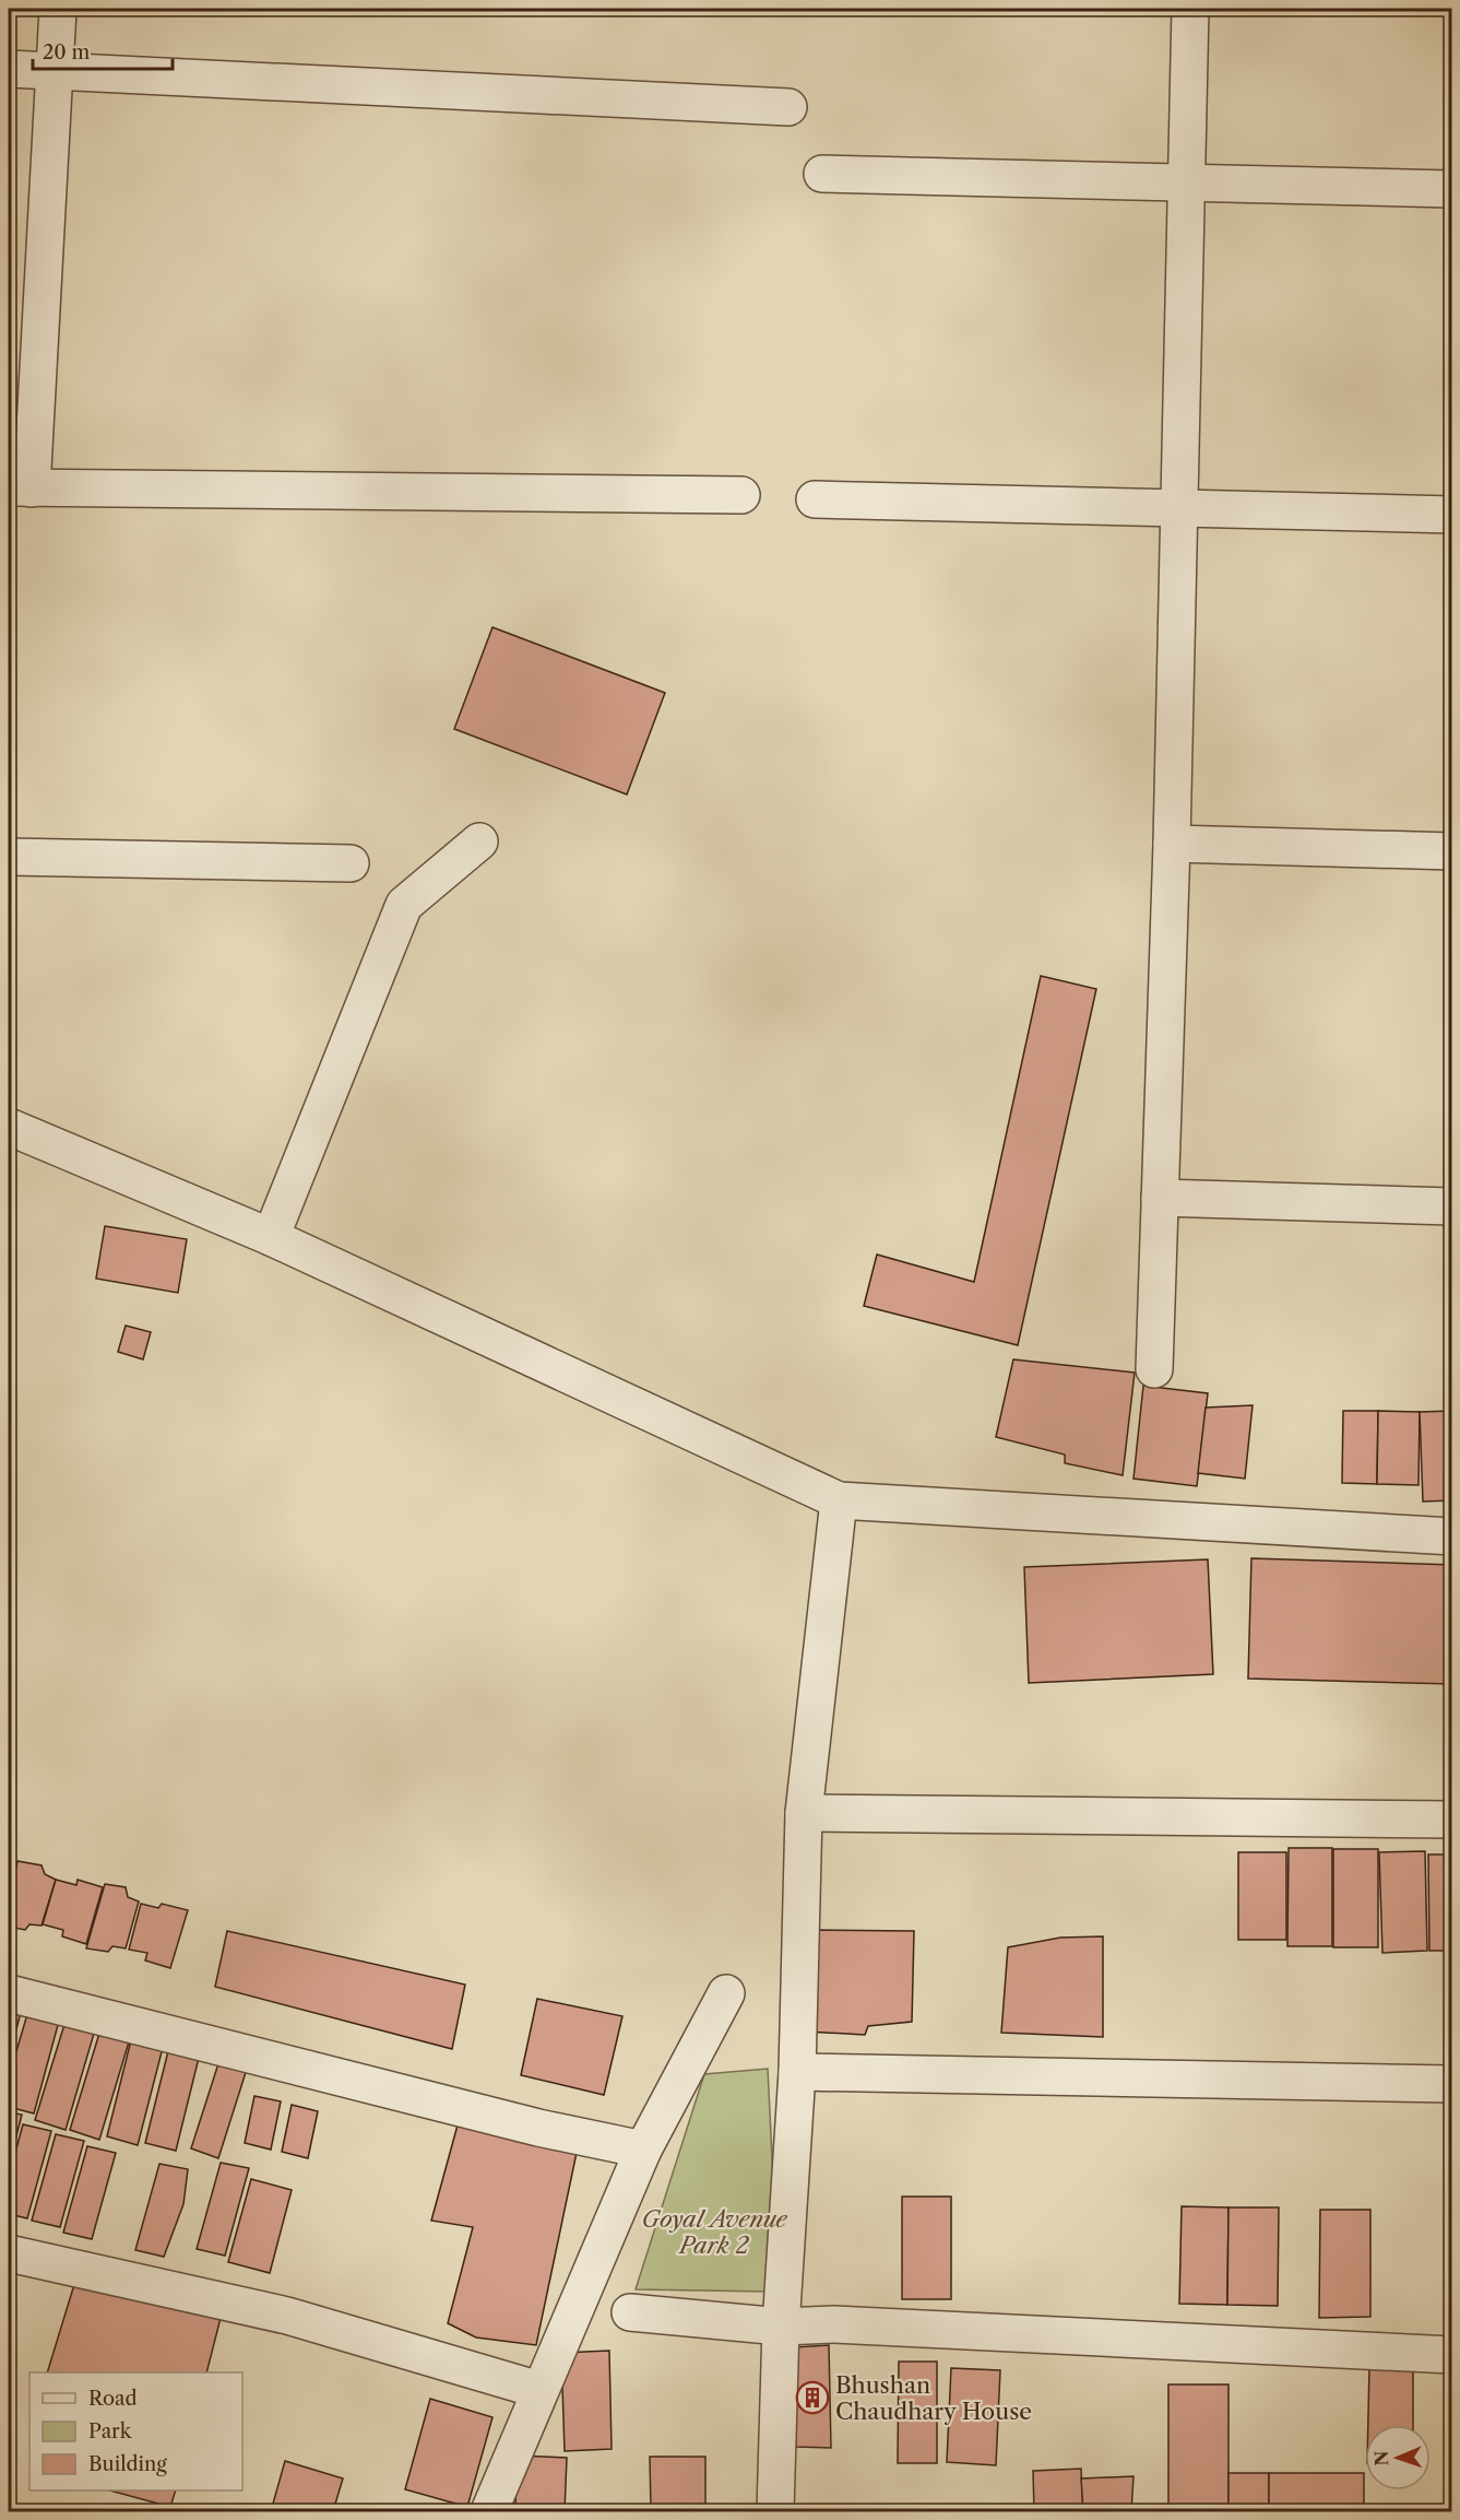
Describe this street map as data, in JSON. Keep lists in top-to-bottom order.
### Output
{
  "parks": ["Goyal Avenue Park 2"],
  "places": {
    "building": ["Bhushan Chaudhary House"]
  },
  "legend": ["Road", "Park", "Building"],
  "scale_bar": "20 m",
  "north": "left"
}
